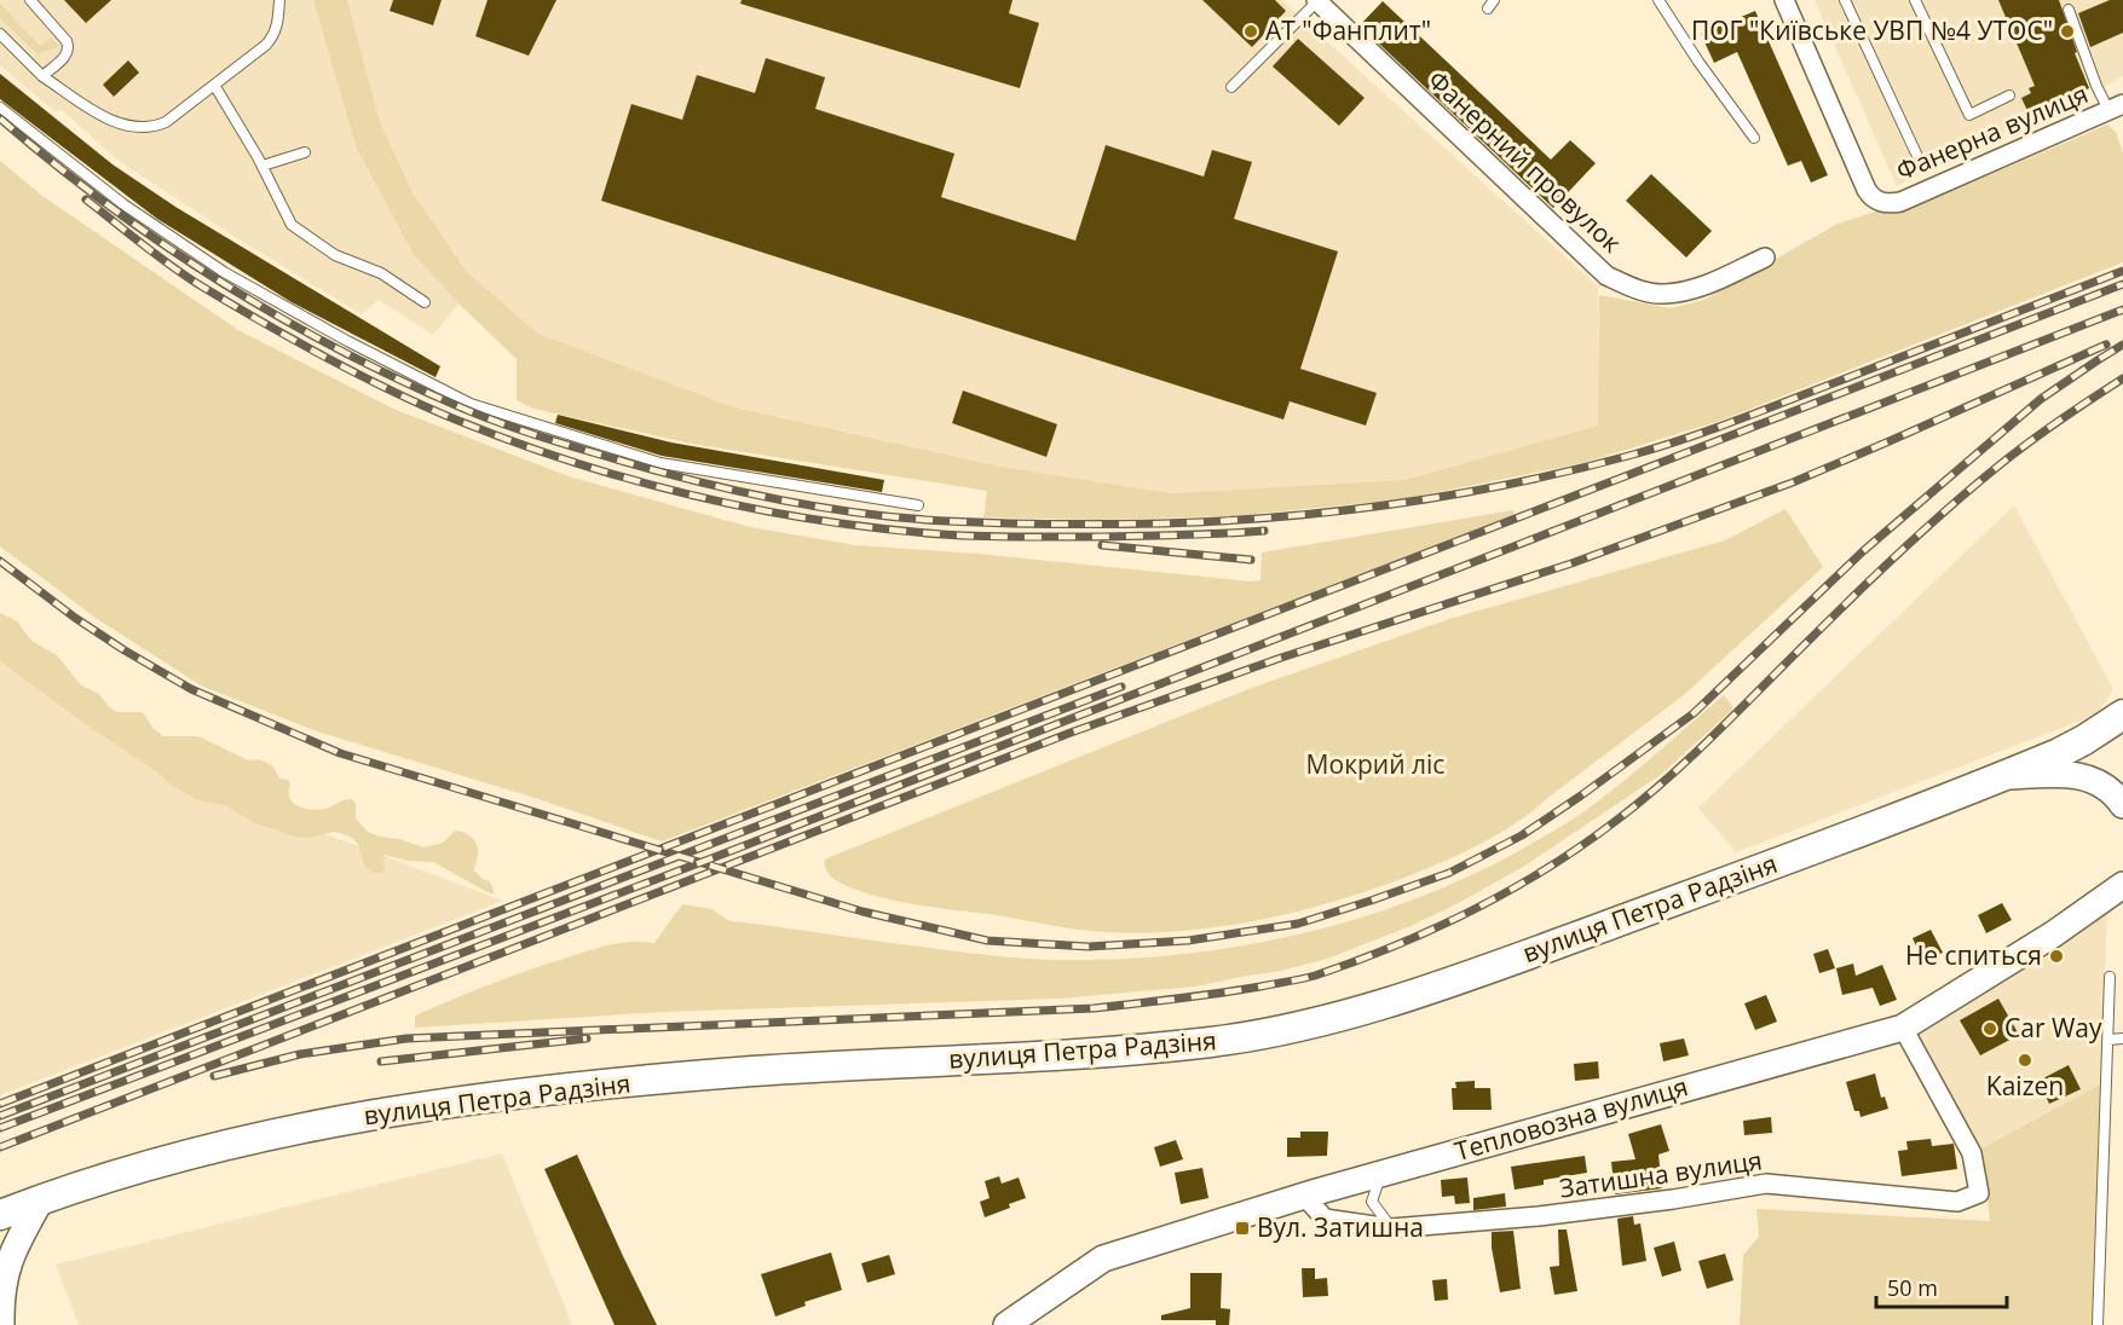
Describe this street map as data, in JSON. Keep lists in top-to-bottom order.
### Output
{
  "streets": {
    "main road": ["вулиця Петра Радзіня"],
    "street": [
      "Фанерна вулиця",
      "Фанерний провулок",
      "Тепловозна вулиця",
      "Затишна вулиця"
    ]
  },
  "crossings": [
    ["Тепловозна вулиця", "Затишна вулиця"]
  ],
  "parks": ["Мокрий ліс"],
  "places": {
    "other": [
      "АТ \"Фанплит\"",
      "ПОГ \"Київське УВП №4 УТОС\"",
      "Не спиться",
      "Car Way",
      "Kaizen"
    ],
    "transit": ["Вул. Затишна"]
  },
  "scale_bar": "50 m"
}
